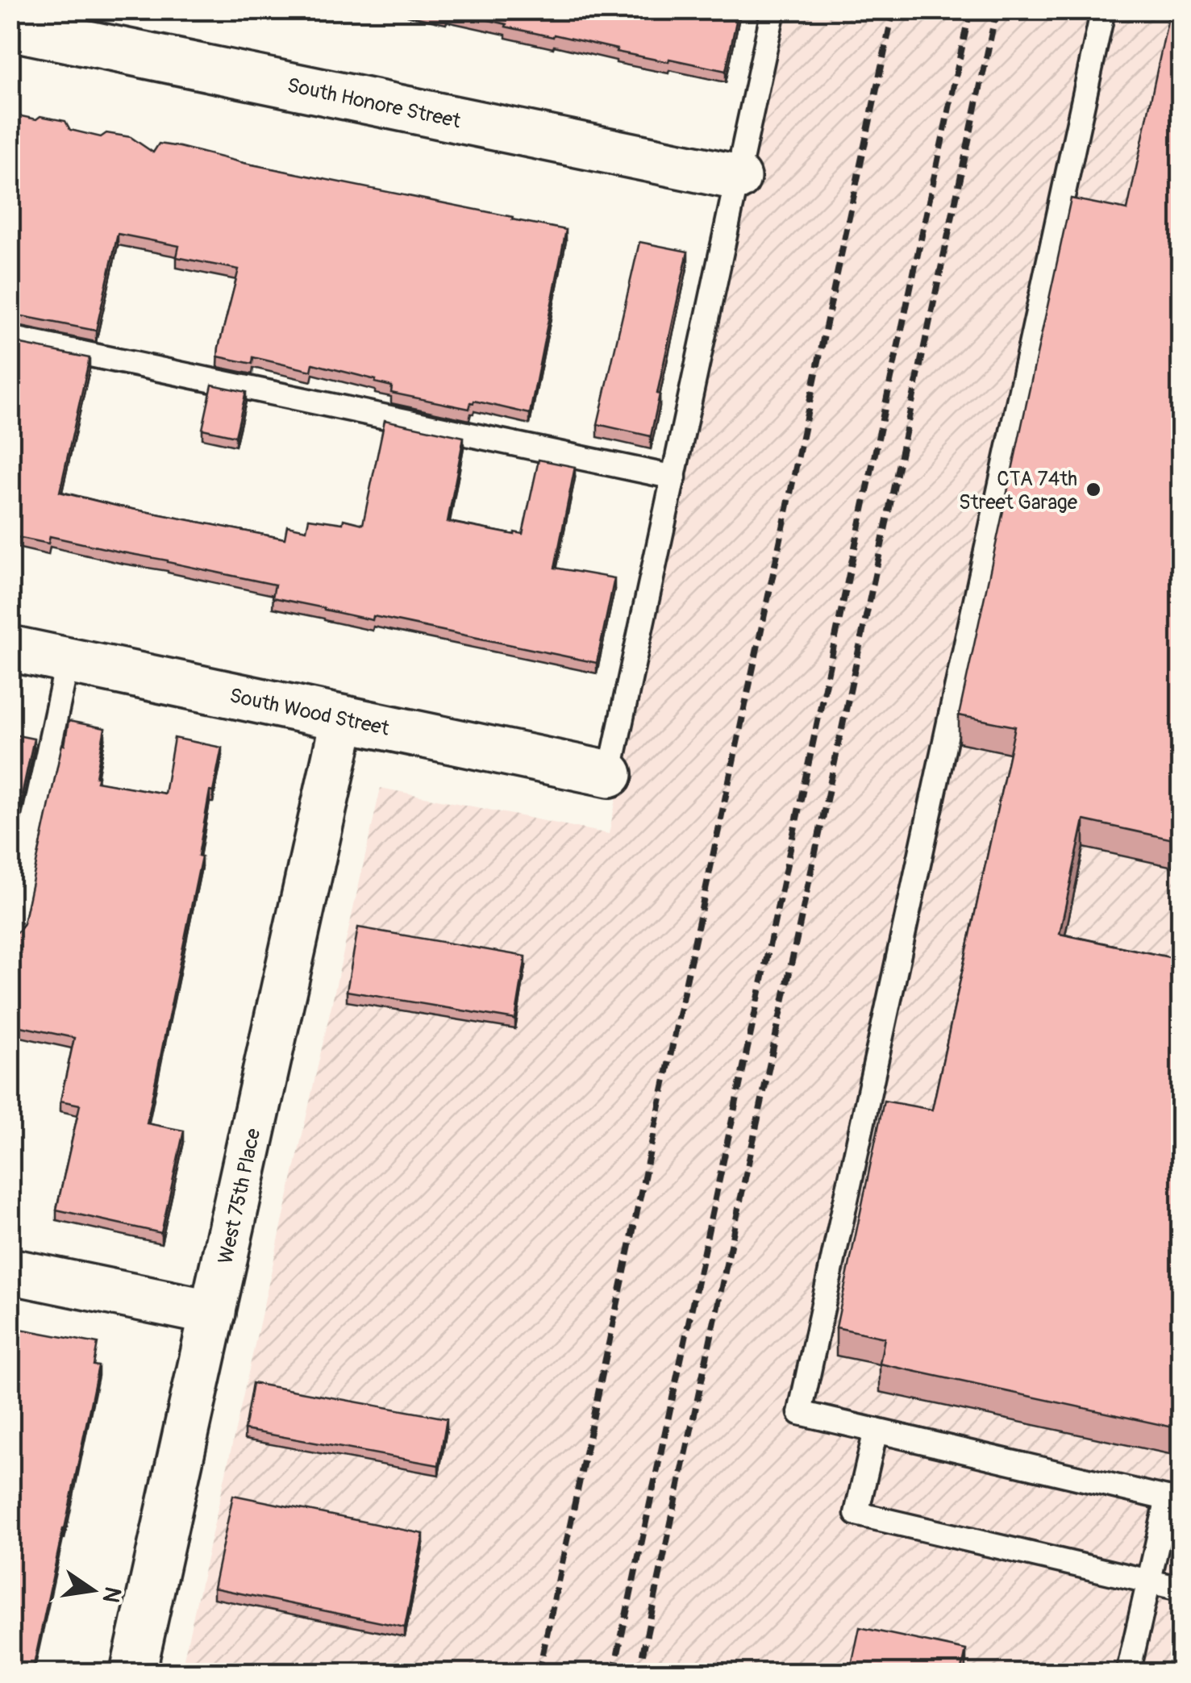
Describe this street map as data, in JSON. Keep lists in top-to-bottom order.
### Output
{
  "streets": {
    "street": ["South Honore Street", "South Wood Street", "West 75th Place"]
  },
  "crossings": [
    ["South Wood Street", "West 75th Place"]
  ],
  "places": ["CTA 74th Street Garage"],
  "north": "right"
}
